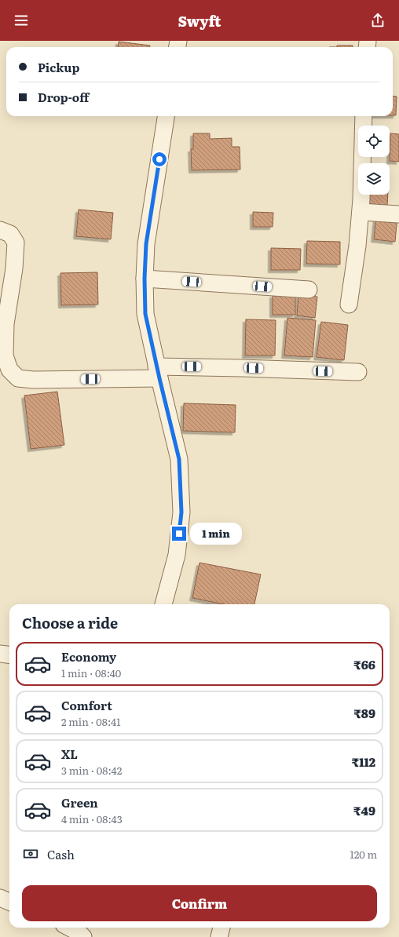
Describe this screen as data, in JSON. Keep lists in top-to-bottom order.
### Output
{
  "page": {
    "header": "Swyft",
    "banner": ["Pickup", "Drop-off"],
    "bubble": "1 min",
    "heading": "Choose a ride",
    "list": [
      {
        "name": "Economy",
        "note": "1 min · 08:40",
        "value": "₹66"
      },
      {
        "name": "Comfort",
        "note": "2 min · 08:41",
        "value": "₹89"
      },
      {
        "name": "XL",
        "note": "3 min · 08:42",
        "value": "₹112"
      },
      {
        "name": "Green",
        "note": "4 min · 08:43",
        "value": "₹49"
      }
    ],
    "pay": ["Cash", "120 m"],
    "buttons": "Confirm"
  }
}
